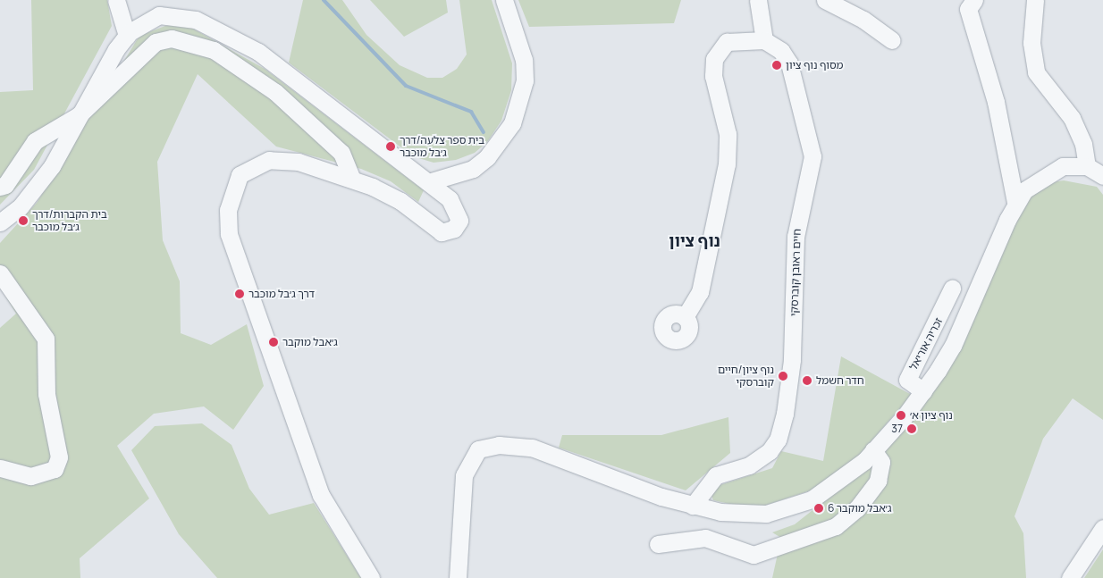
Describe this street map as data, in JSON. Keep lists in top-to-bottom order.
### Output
{
  "streets": {
    "street": ["חיים ראובן קוברסקי", "זכריה אוריאל"]
  },
  "districts": ["נוף ציון"],
  "places": [
    "מסוף נוף ציון",
    "בית ספר צלעה/דרך ג׳בל מוכבר",
    "בית הקברות/דרך ג׳בל מוכבר",
    "דרך ג׳בל מוכבר",
    "ג׳אבל מוקבר",
    "נוף ציון/חיים קוברסקי",
    "חדר חשמל",
    "נוף ציון א׳",
    "37",
    "ג׳אבל מוקבר 6"
  ]
}
